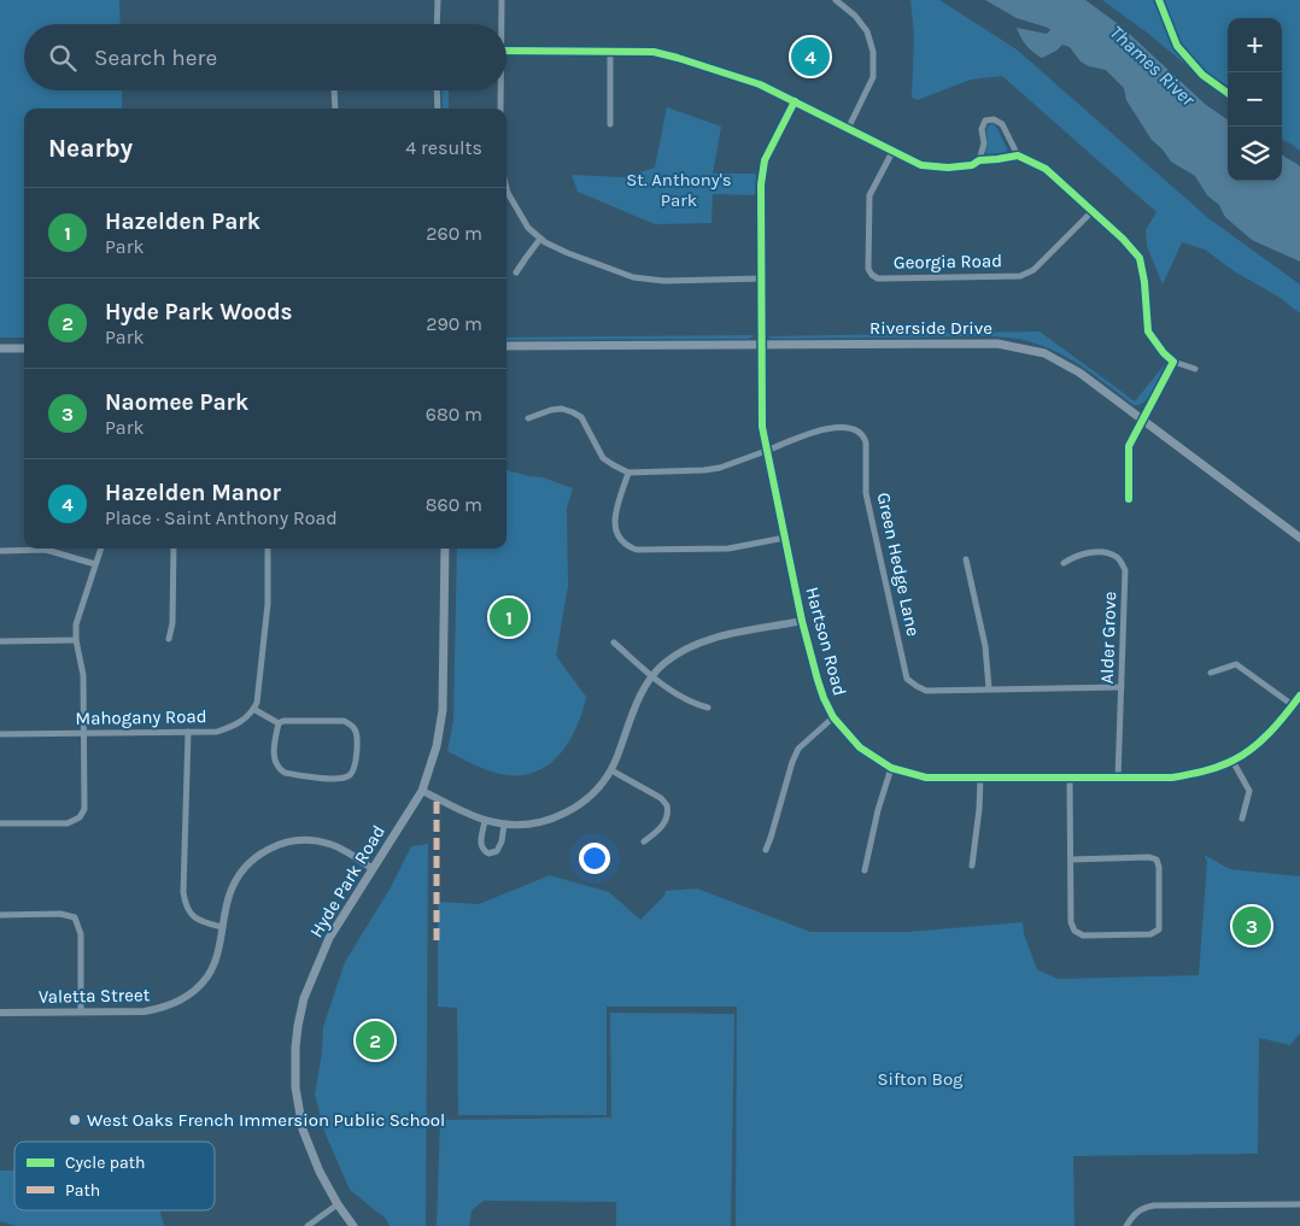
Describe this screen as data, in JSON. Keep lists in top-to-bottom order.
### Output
{
  "streets": {
    "main road": ["Riverside Drive", "Hyde Park Road"],
    "street": [
      "Georgia Road",
      "Green Hedge Lane",
      "Alder Grove",
      "Hartson Road",
      "Mahogany Road",
      "Valetta Street"
    ]
  },
  "crossings": [
    ["Riverside Drive", "Hartson Road"],
    ["Green Hedge Lane", "Alder Grove"],
    ["Green Hedge Lane", "Hartson Road"],
    ["Alder Grove", "Hartson Road"],
    ["Hyde Park Road", "Valetta Street"]
  ],
  "water": ["Thames River"],
  "parks": ["St. Anthony's Park", "Sifton Bog"],
  "places": ["West Oaks French Immersion Public School"],
  "legend": ["Cycle path", "Path"],
  "page": {
    "map_buttons": ["+", "−"],
    "search": "Search here",
    "pins": [
      "4",
      "1",
      "3",
      "2"
    ],
    "heading": ["Nearby", "4 results"],
    "list": [
      {
        "mark": "1",
        "name": "Hazelden Park",
        "note": "Park",
        "value": "260 m"
      },
      {
        "mark": "2",
        "name": "Hyde Park Woods",
        "note": "Park",
        "value": "290 m"
      },
      {
        "mark": "3",
        "name": "Naomee Park",
        "note": "Park",
        "value": "680 m"
      },
      {
        "mark": "4",
        "name": "Hazelden Manor",
        "note": "Place · Saint Anthony Road",
        "value": "860 m"
      }
    ]
  }
}
